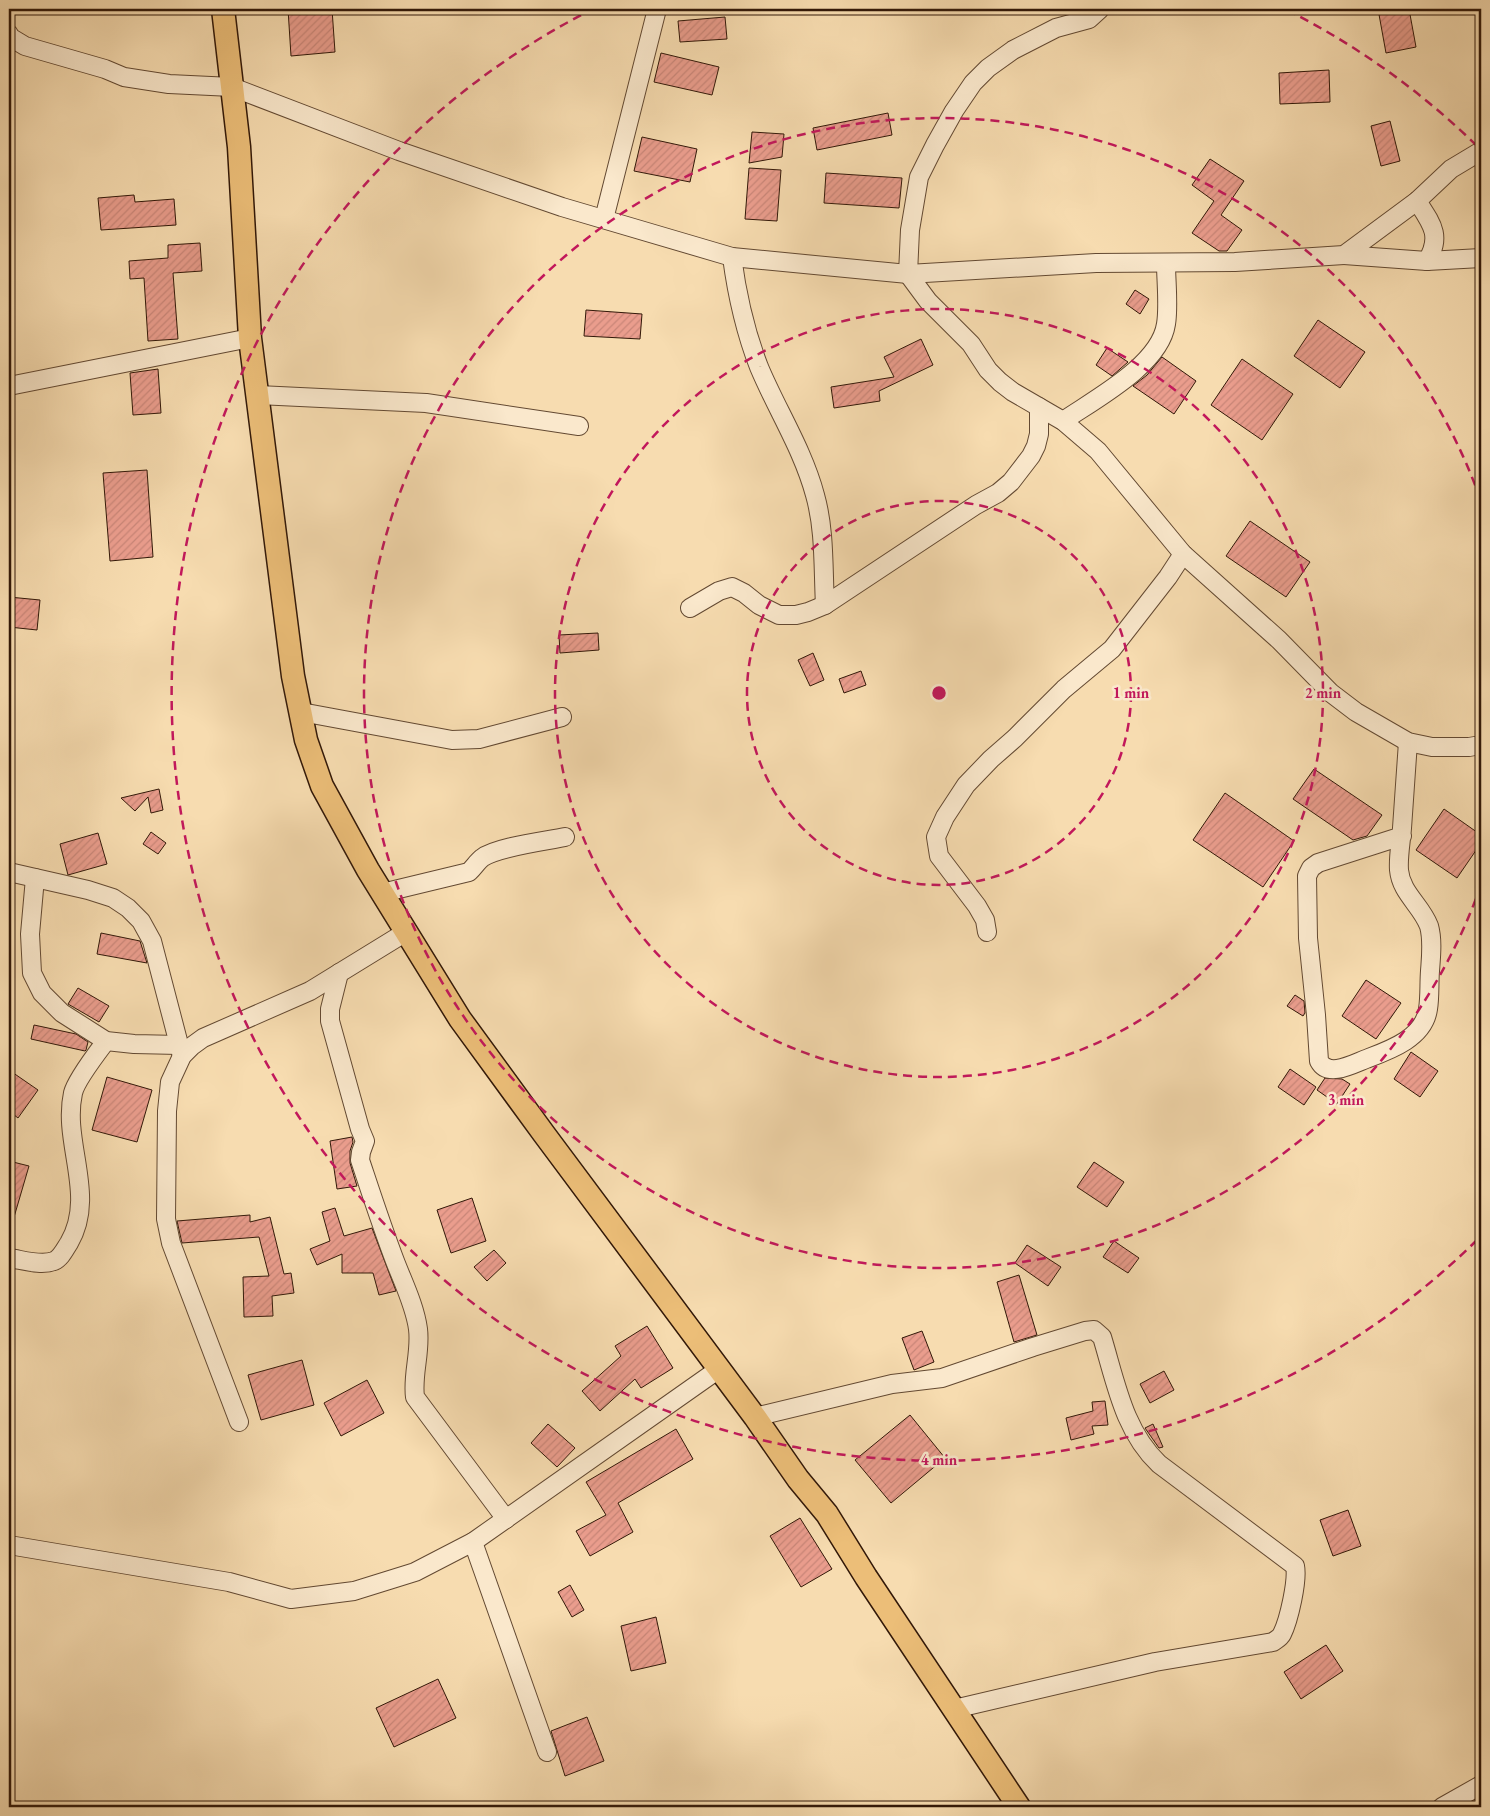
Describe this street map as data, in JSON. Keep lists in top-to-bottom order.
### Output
{
  "rings": [
    "1 min",
    "2 min",
    "3 min",
    "4 min"
  ]
}
